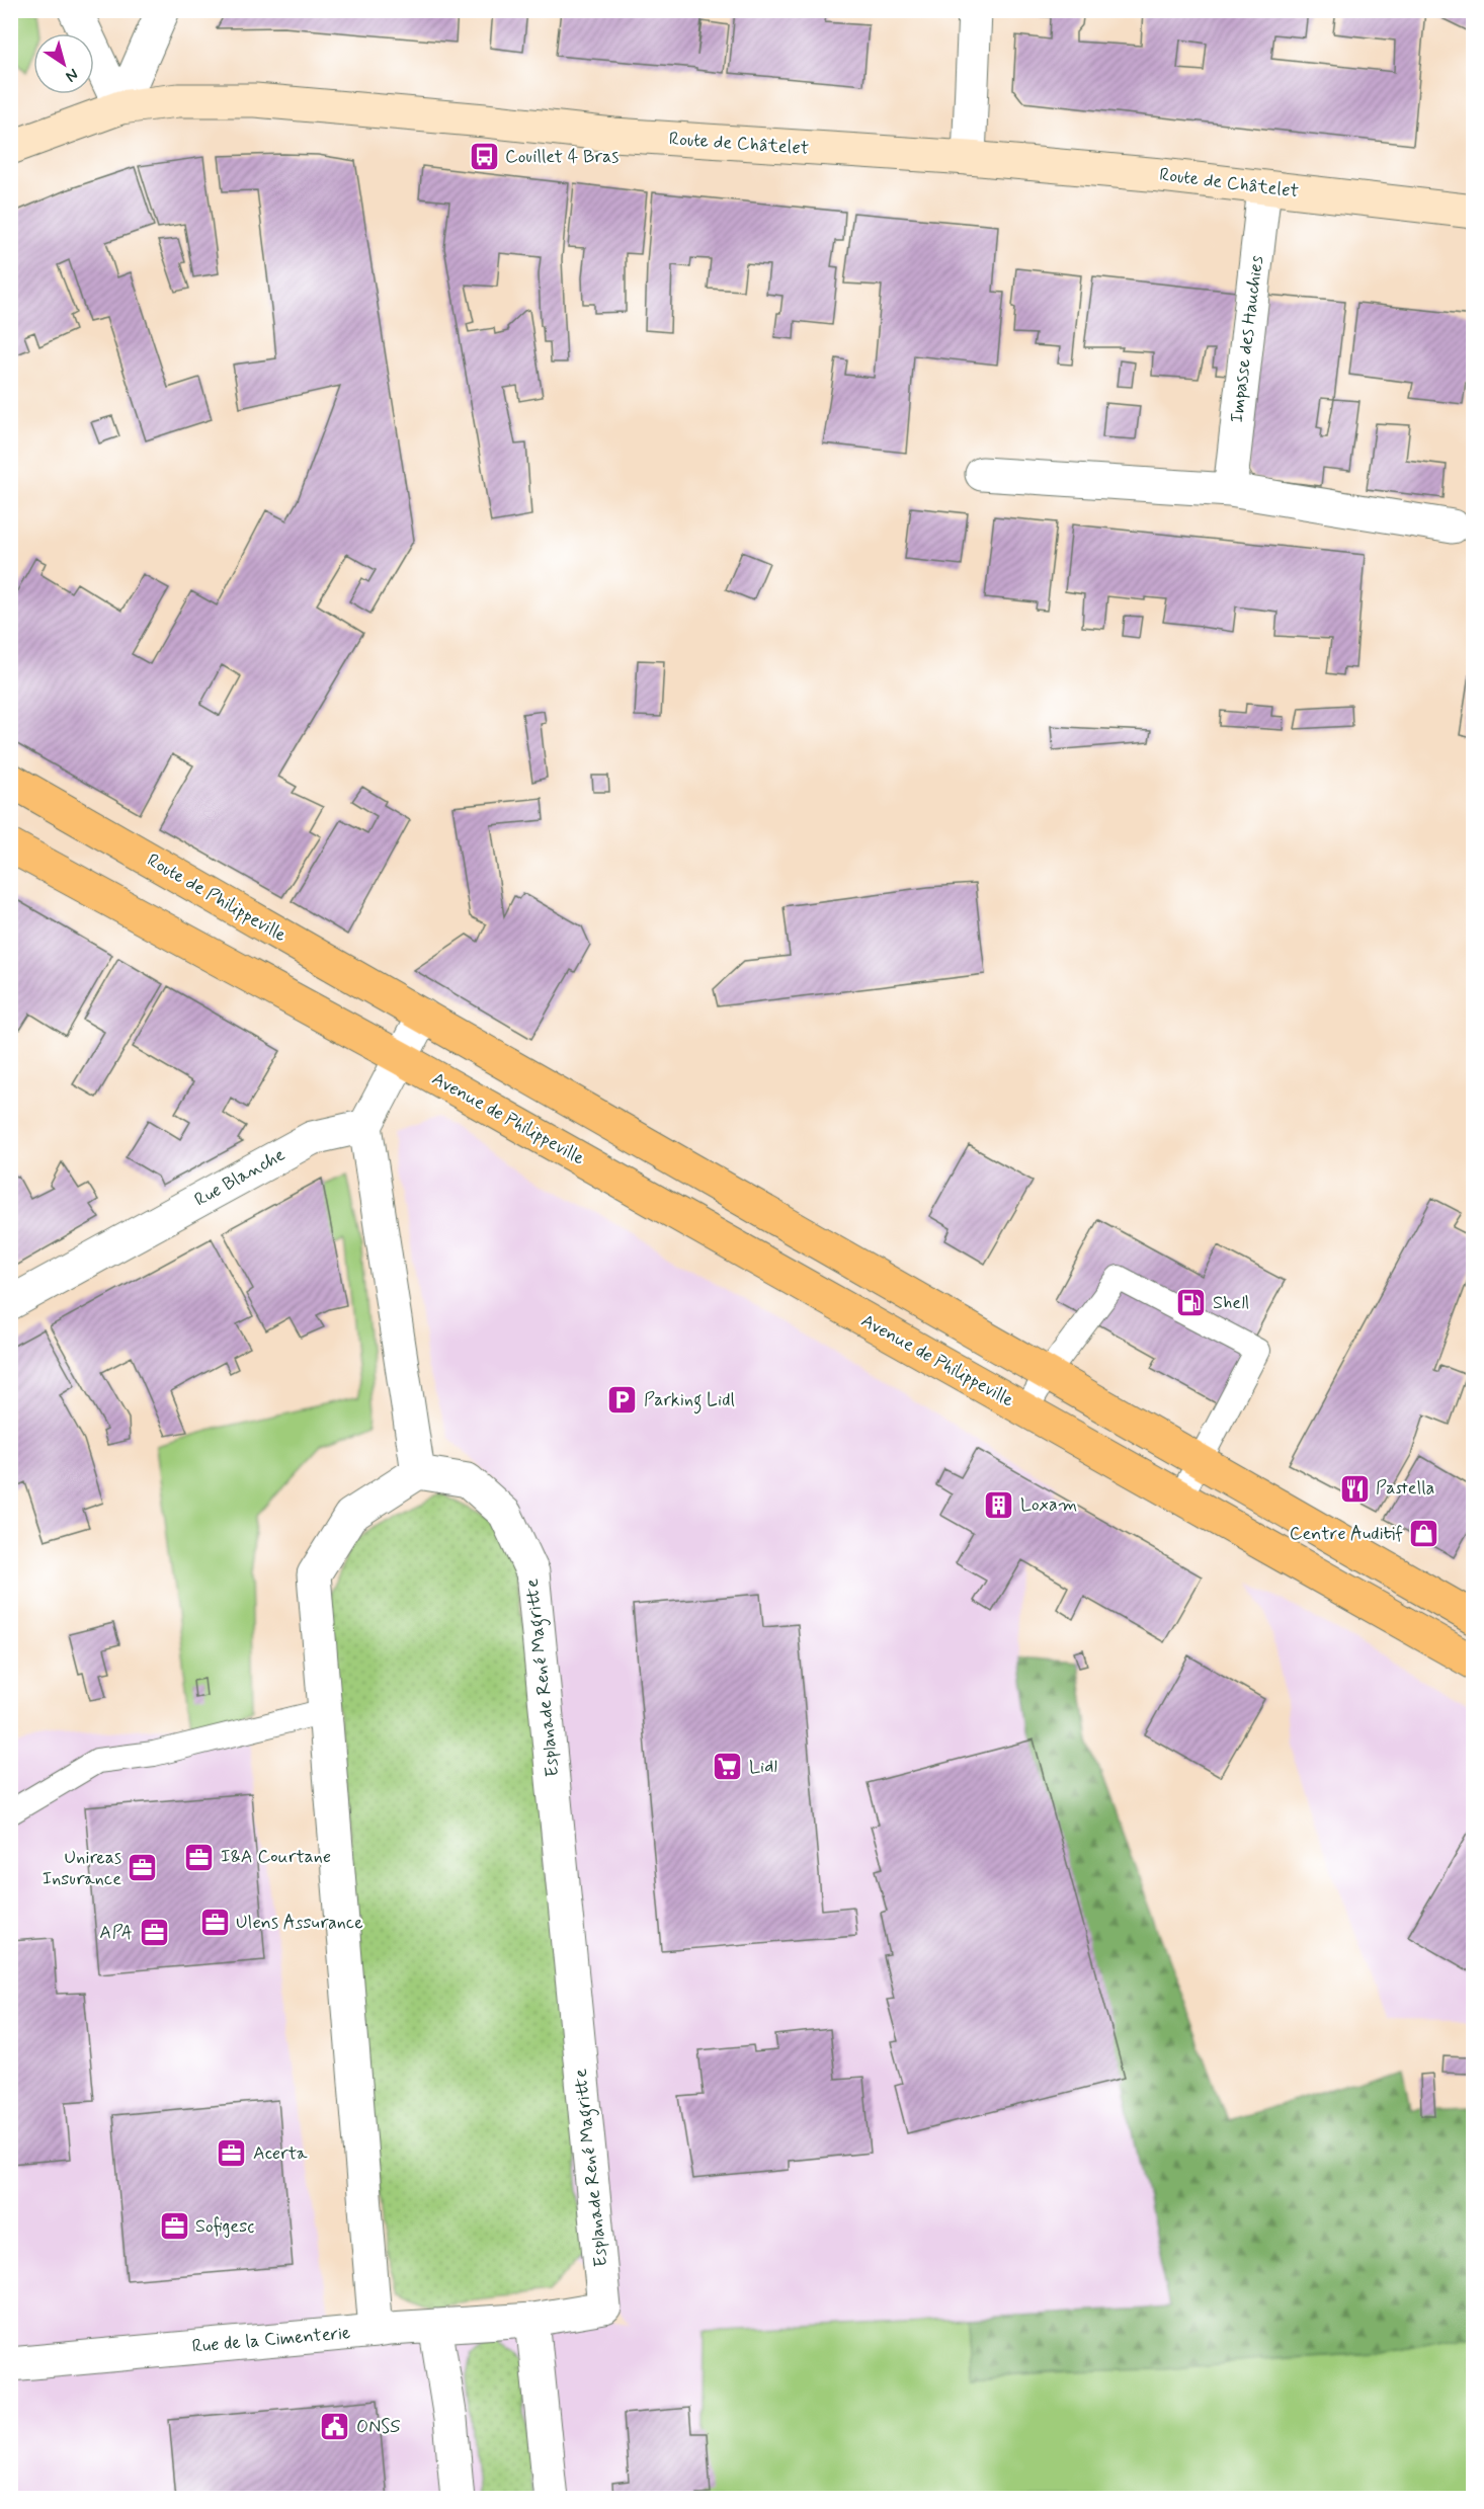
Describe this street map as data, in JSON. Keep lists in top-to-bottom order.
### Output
{
  "streets": {
    "main road": ["Route de Philippeville", "Avenue de Philippeville"],
    "street": [
      "Route de Châtelet",
      "Impasse des Hauchies",
      "Rue Blanche",
      "Esplanade René Magritte",
      "Rue de la Cimenterie"
    ]
  },
  "crossings": [
    ["Route de Châtelet", "Impasse des Hauchies"],
    ["Esplanade René Magritte", "Rue de la Cimenterie"]
  ],
  "places": {
    "bus stop": ["Couillet 4 Bras"],
    "fuel station": ["Shell"],
    "parking": ["Parking Lidl"],
    "restaurant": ["Pastella"],
    "building": ["Loxam"],
    "shop": ["Centre Auditif"],
    "supermarket": ["Lidl"],
    "office": [
      "I&A Courtane",
      "Unireas Insurance",
      "Ulens Assurance",
      "APA",
      "Acerta",
      "Sofigesc"
    ],
    "public building": ["ONSS"]
  },
  "north": "bottom right"
}
